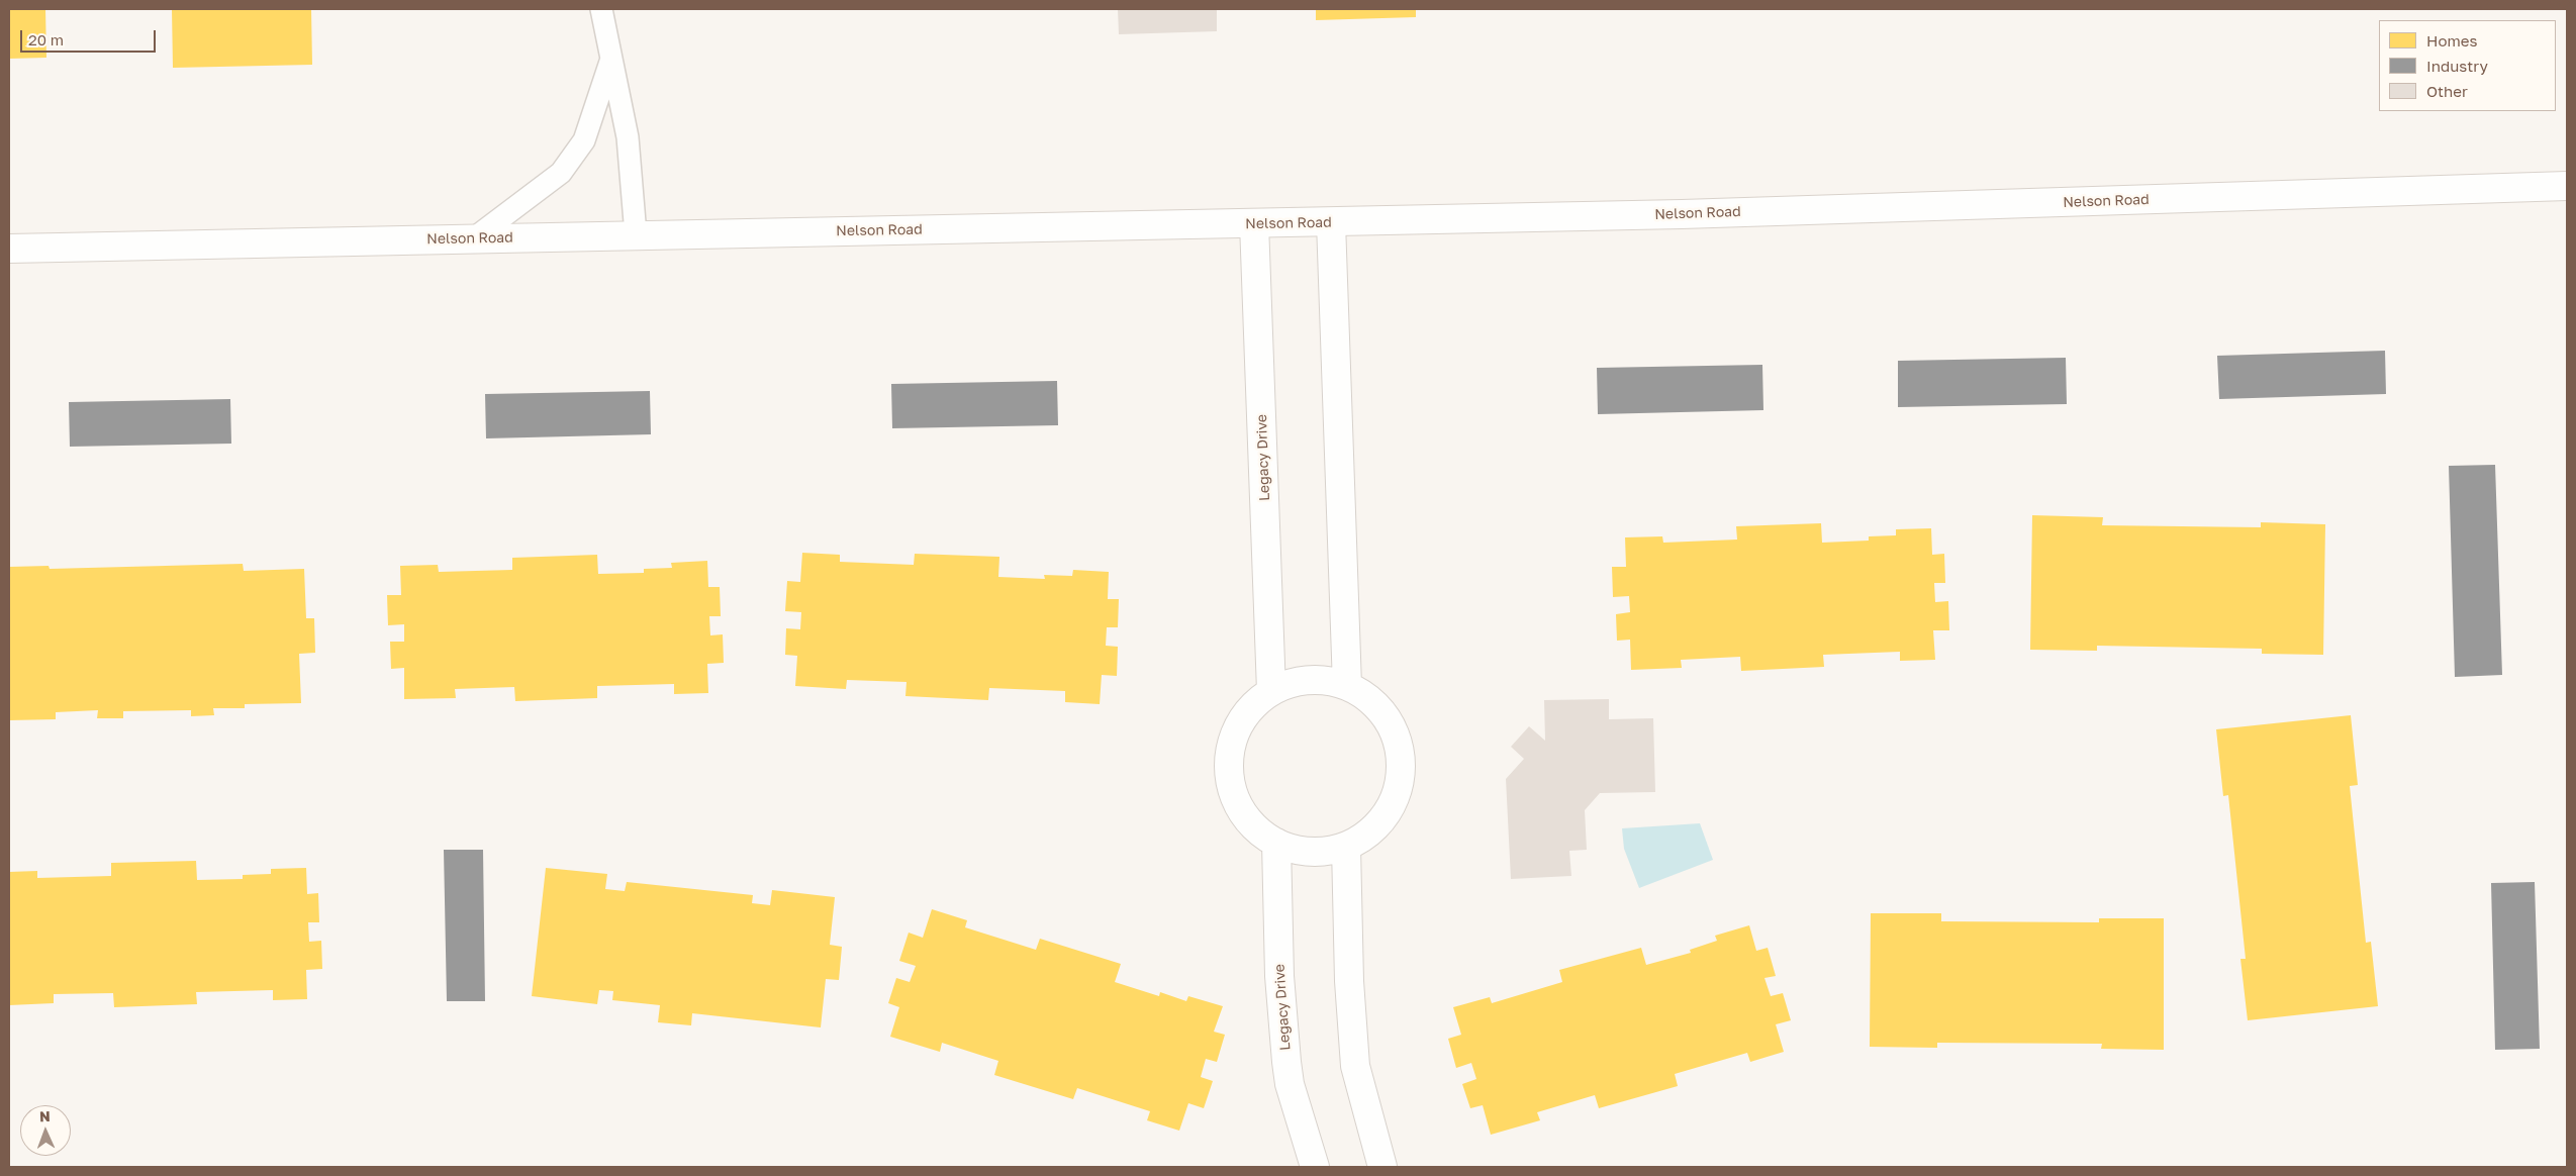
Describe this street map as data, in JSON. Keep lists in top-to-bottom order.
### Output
{
  "streets": {
    "main road": ["Nelson Road", "Legacy Drive"]
  },
  "crossings": [
    ["Nelson Road", "Legacy Drive"]
  ],
  "legend": ["Homes", "Industry", "Other"],
  "scale_bar": "20 m",
  "north": "top"
}
